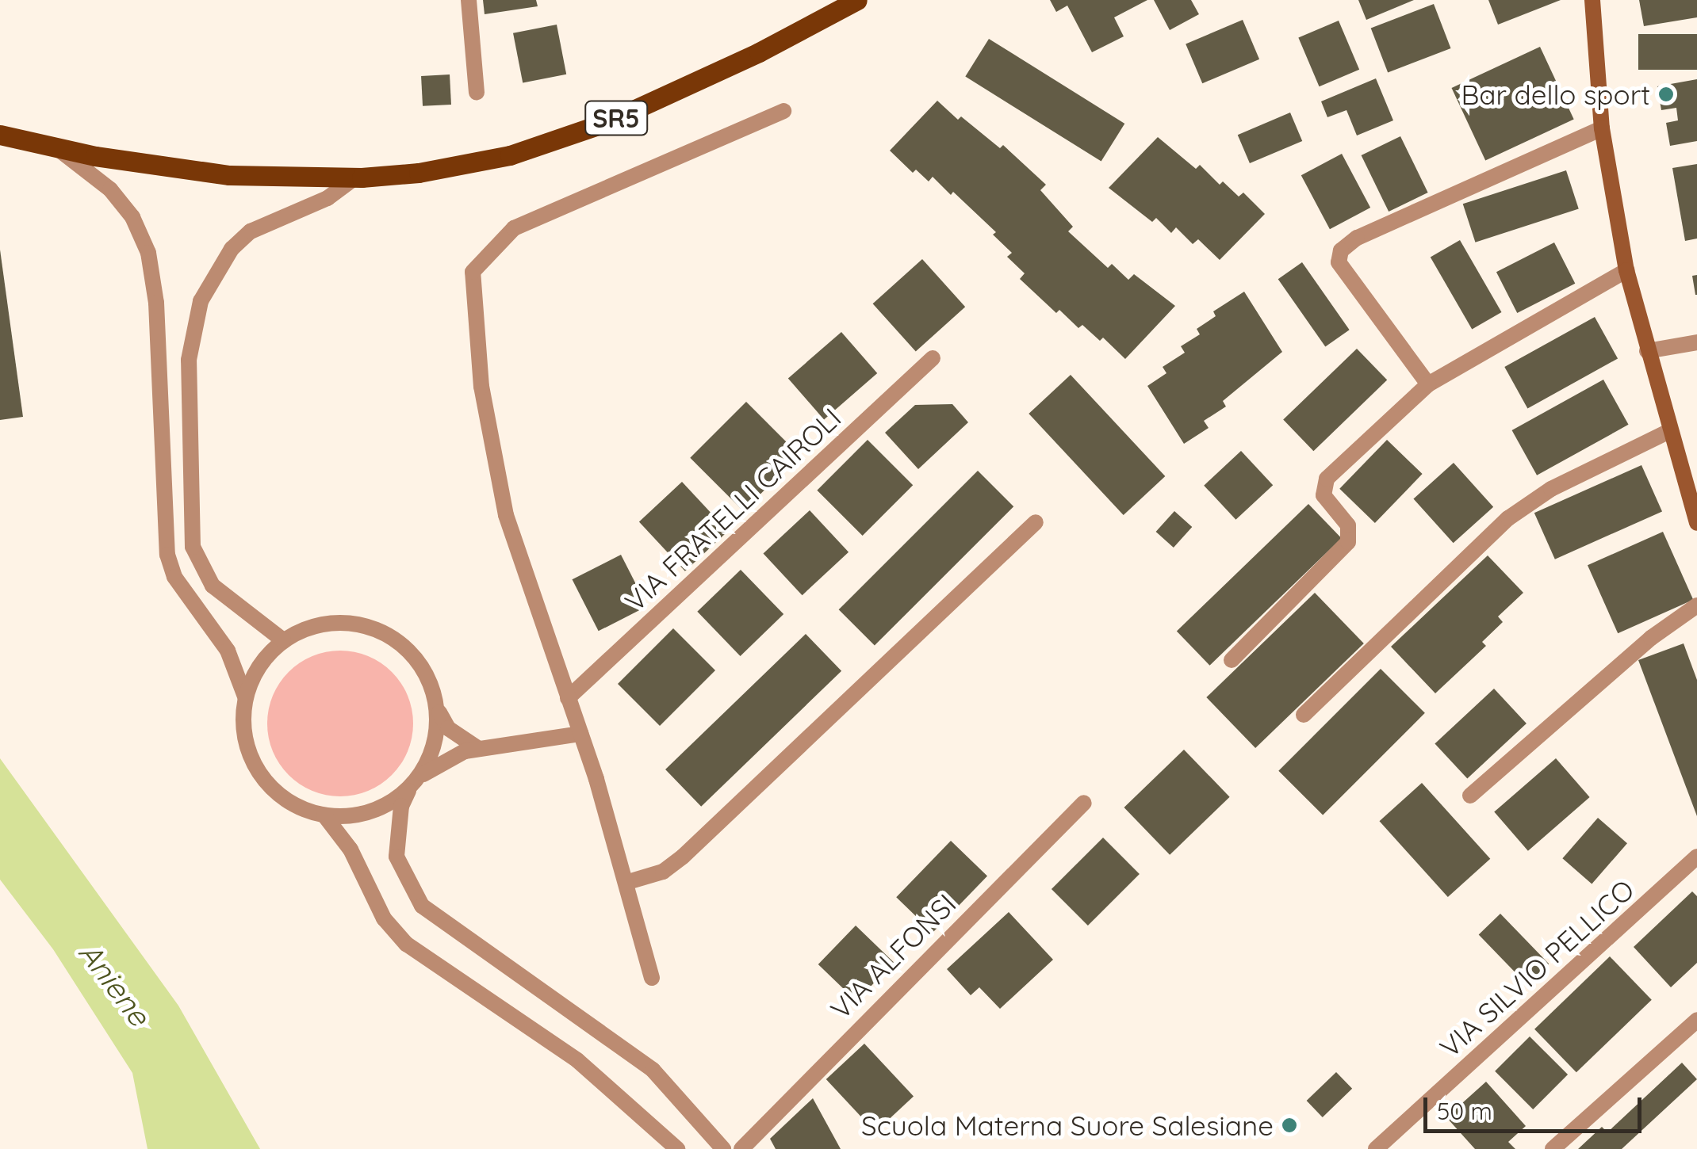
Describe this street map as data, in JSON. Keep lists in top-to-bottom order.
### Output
{
  "streets": {
    "main road": ["SR5"],
    "street": ["VIA FRATELLI CAIROLI", "VIA ALFONSI", "VIA SILVIO PELLICO"]
  },
  "water": ["Aniene"],
  "places": ["Bar dello sport", "Scuola Materna Suore Salesiane"],
  "scale_bar": "50 m"
}
